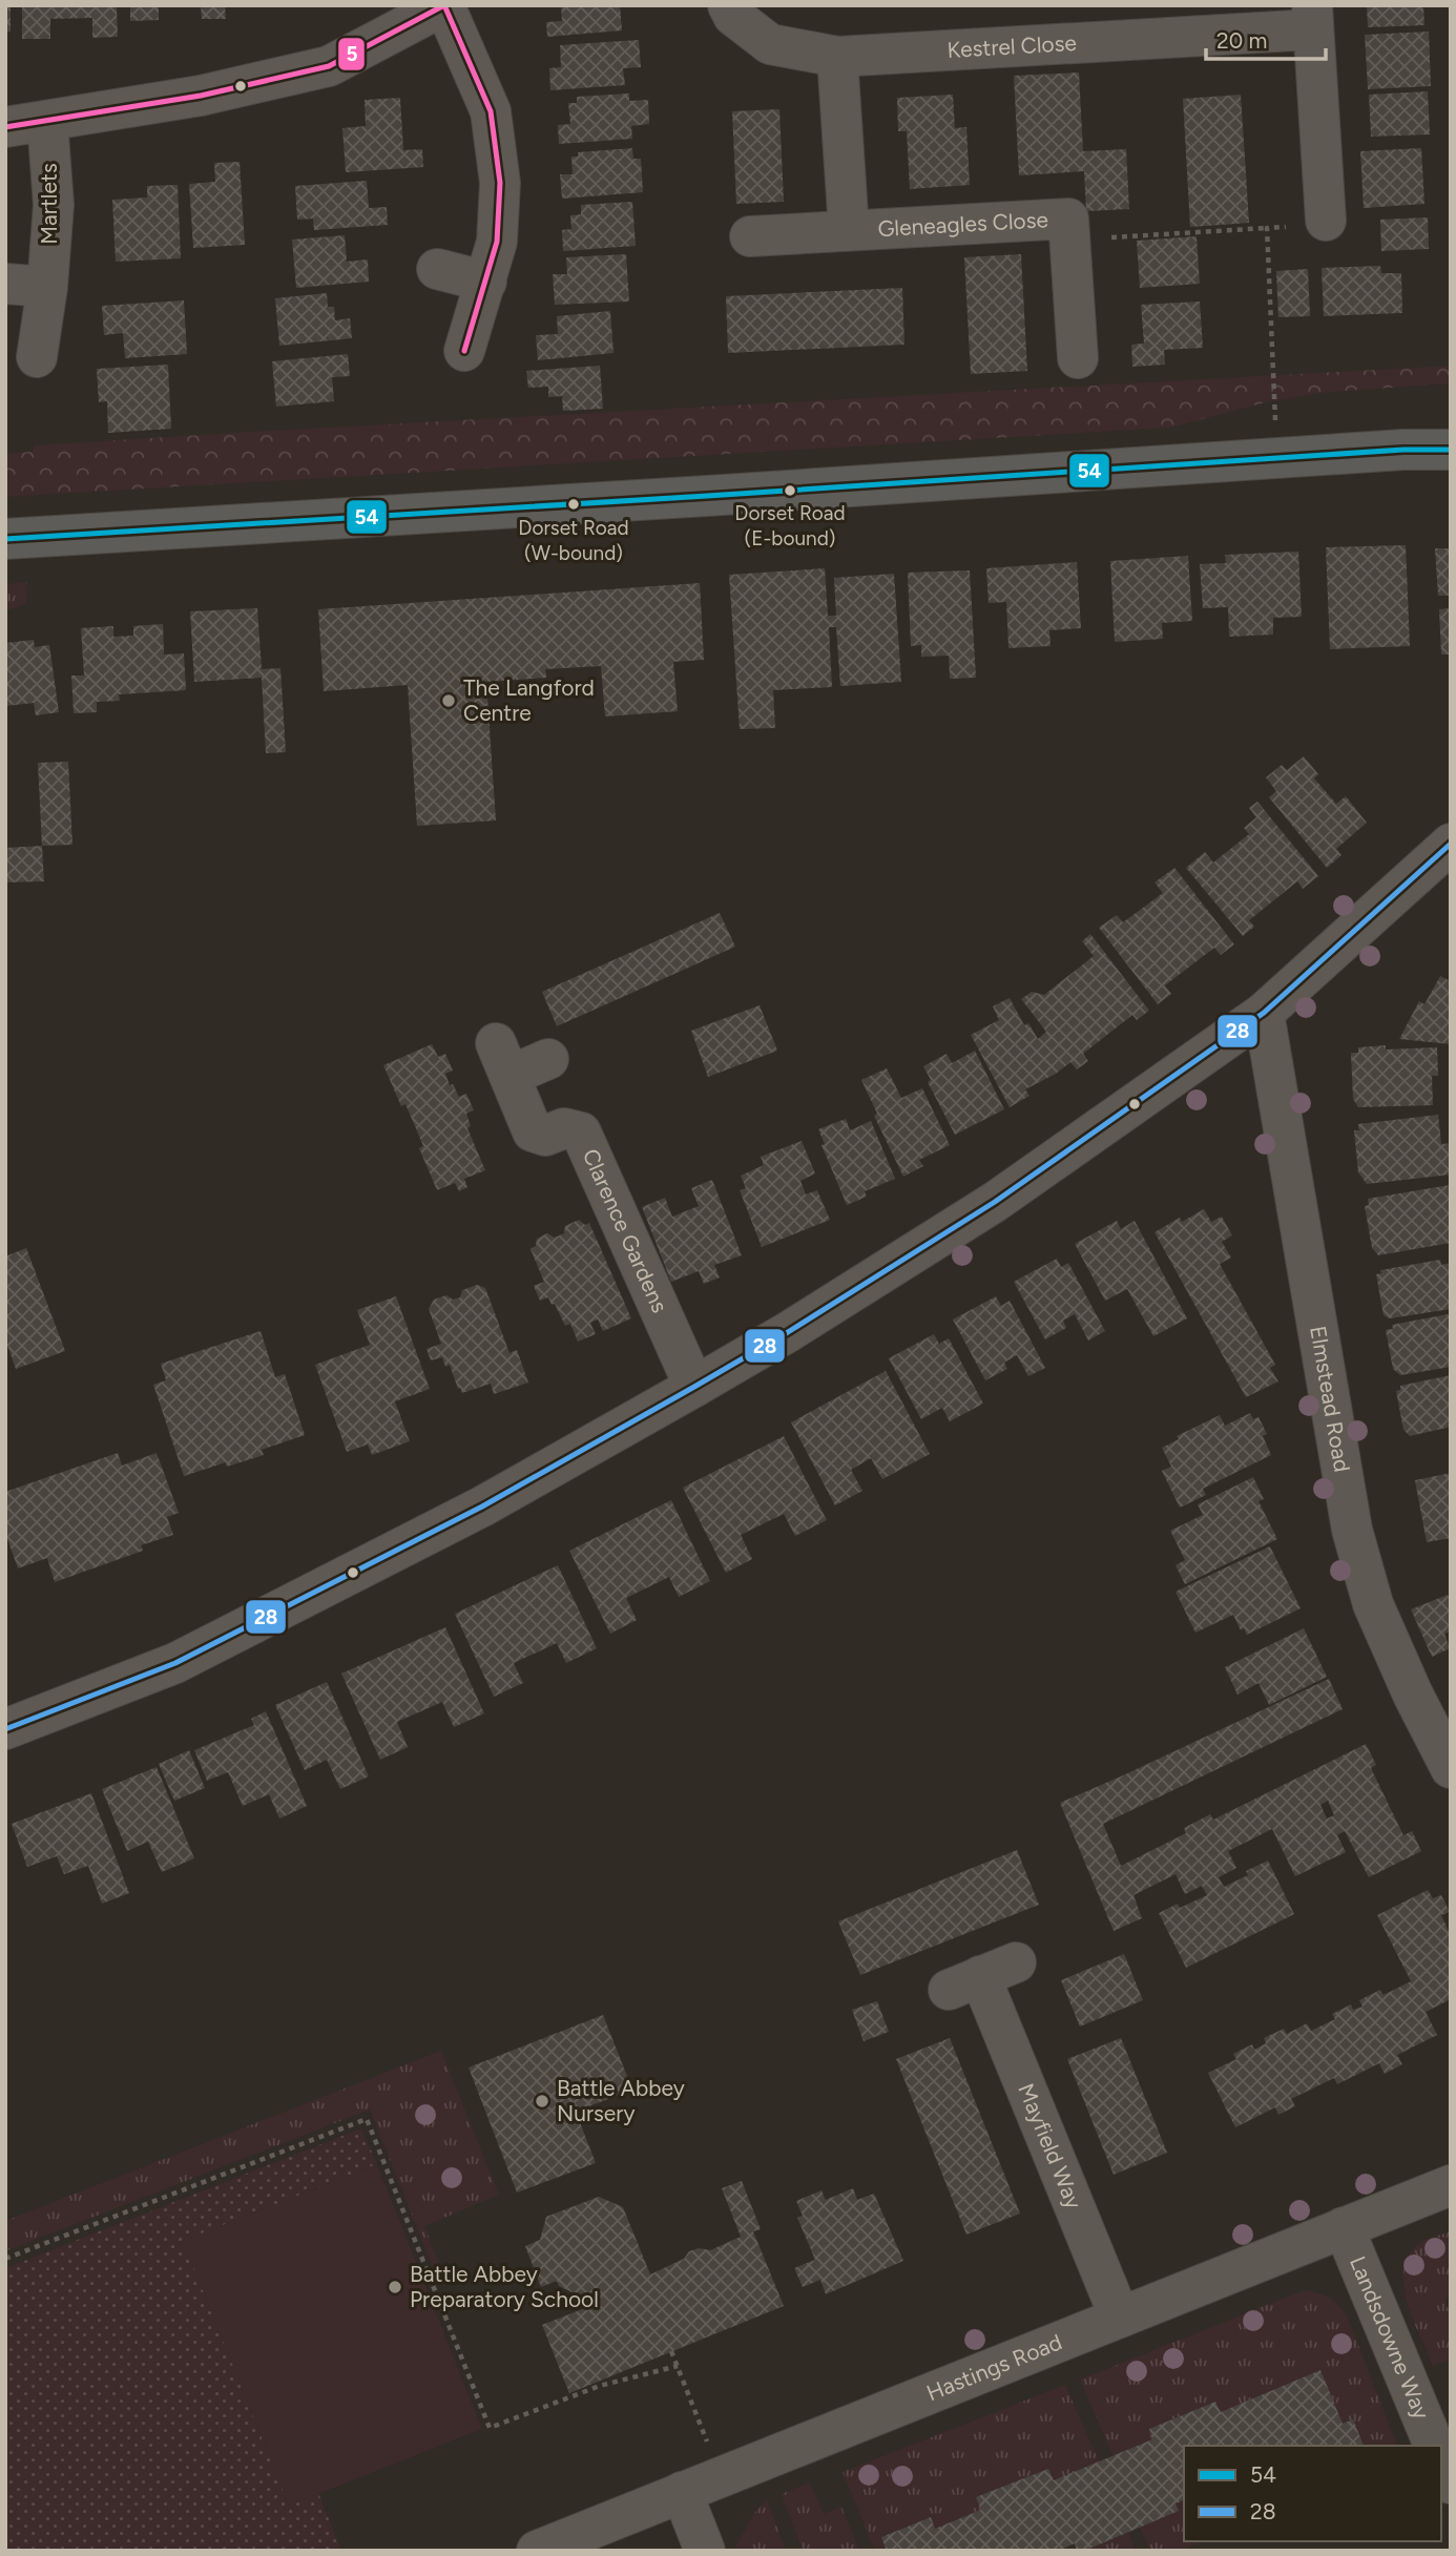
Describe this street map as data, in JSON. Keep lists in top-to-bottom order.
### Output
{
  "streets": {
    "street": [
      "Kestrel Close",
      "Martlets",
      "Gleneagles Close",
      "Clarence Gardens",
      "Elmstead Road",
      "Mayfield Way",
      "Landsdowne Way",
      "Hastings Road"
    ]
  },
  "crossings": [
    ["Kestrel Close", "Gleneagles Close"],
    ["Mayfield Way", "Hastings Road"],
    ["Landsdowne Way", "Hastings Road"]
  ],
  "places": [
    "Dorset Road (E-bound)",
    "Dorset Road (W-bound)",
    "The Langford Centre",
    "Battle Abbey Nursery",
    "Battle Abbey Preparatory School"
  ],
  "lines": ["transit line 5", "transit line 54", "transit line 28"],
  "legend": ["54", "28"],
  "scale_bar": "20 m"
}
